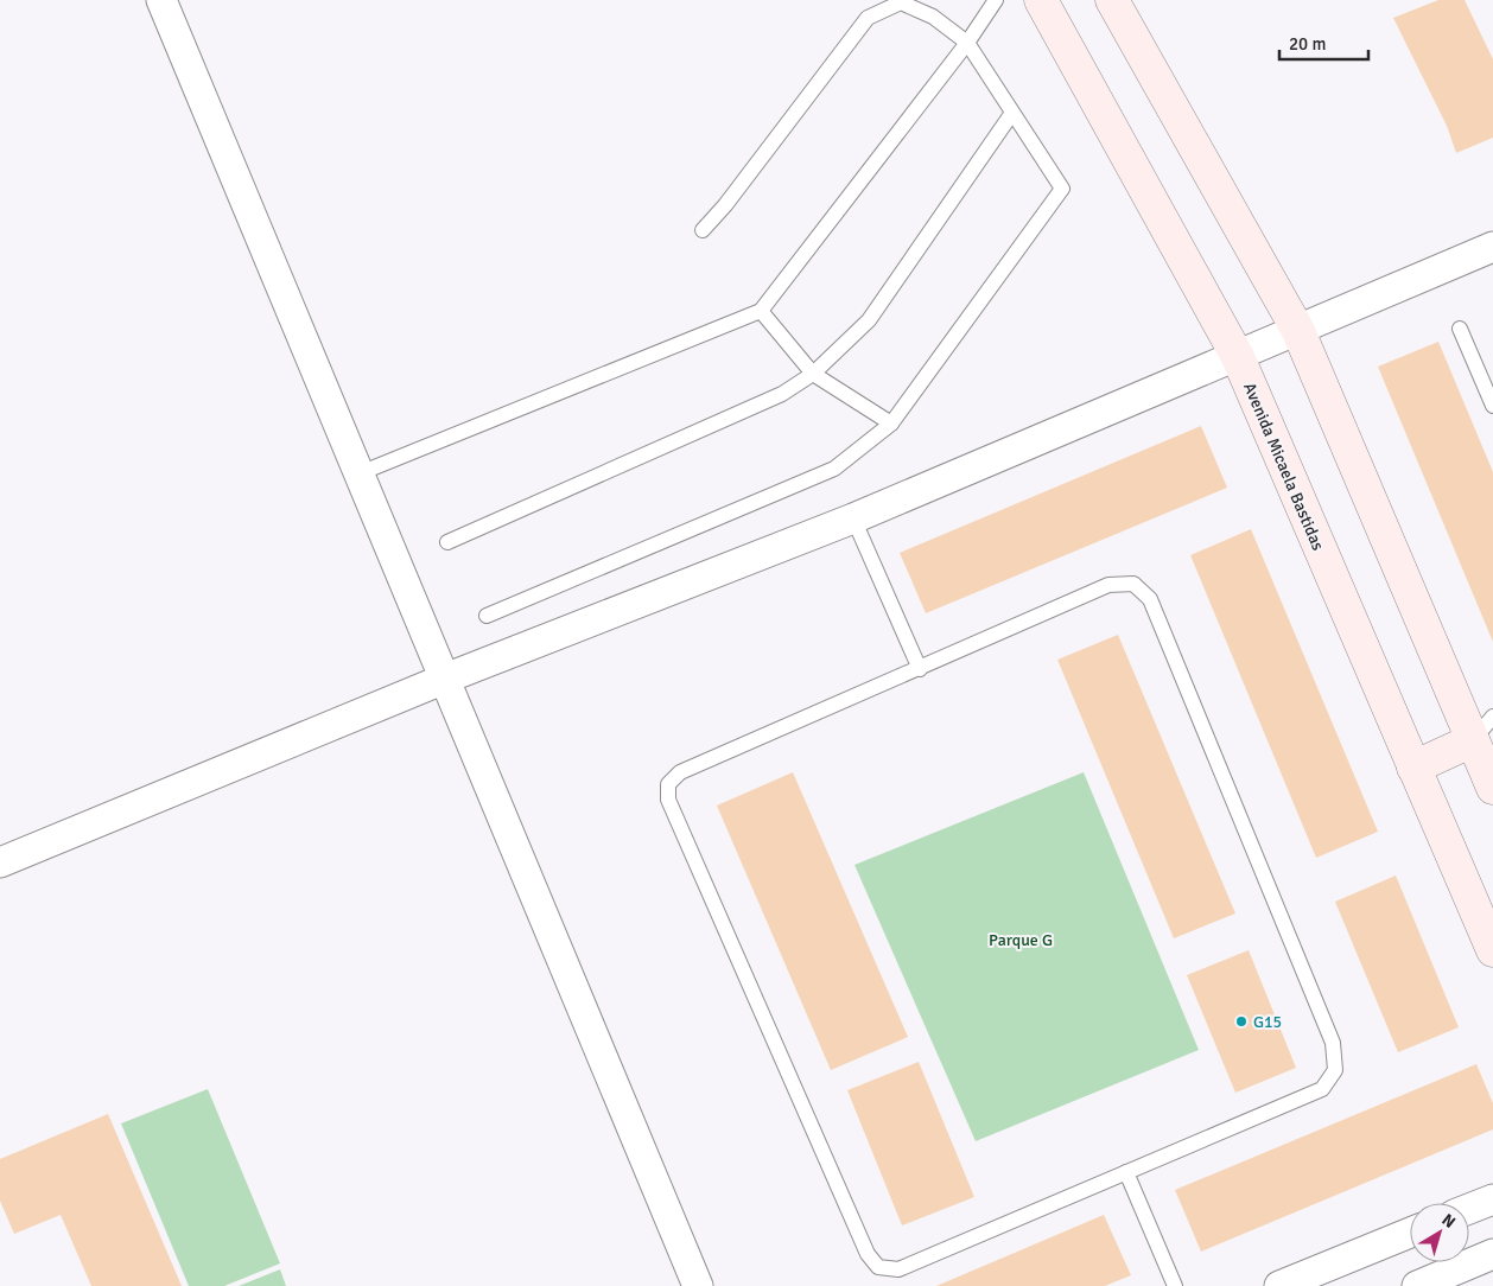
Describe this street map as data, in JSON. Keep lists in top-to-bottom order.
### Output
{
  "streets": {
    "main road": ["Avenida Micaela Bastidas"]
  },
  "parks": ["Parque G"],
  "places": ["G15"],
  "scale_bar": "20 m",
  "north": "top right"
}
